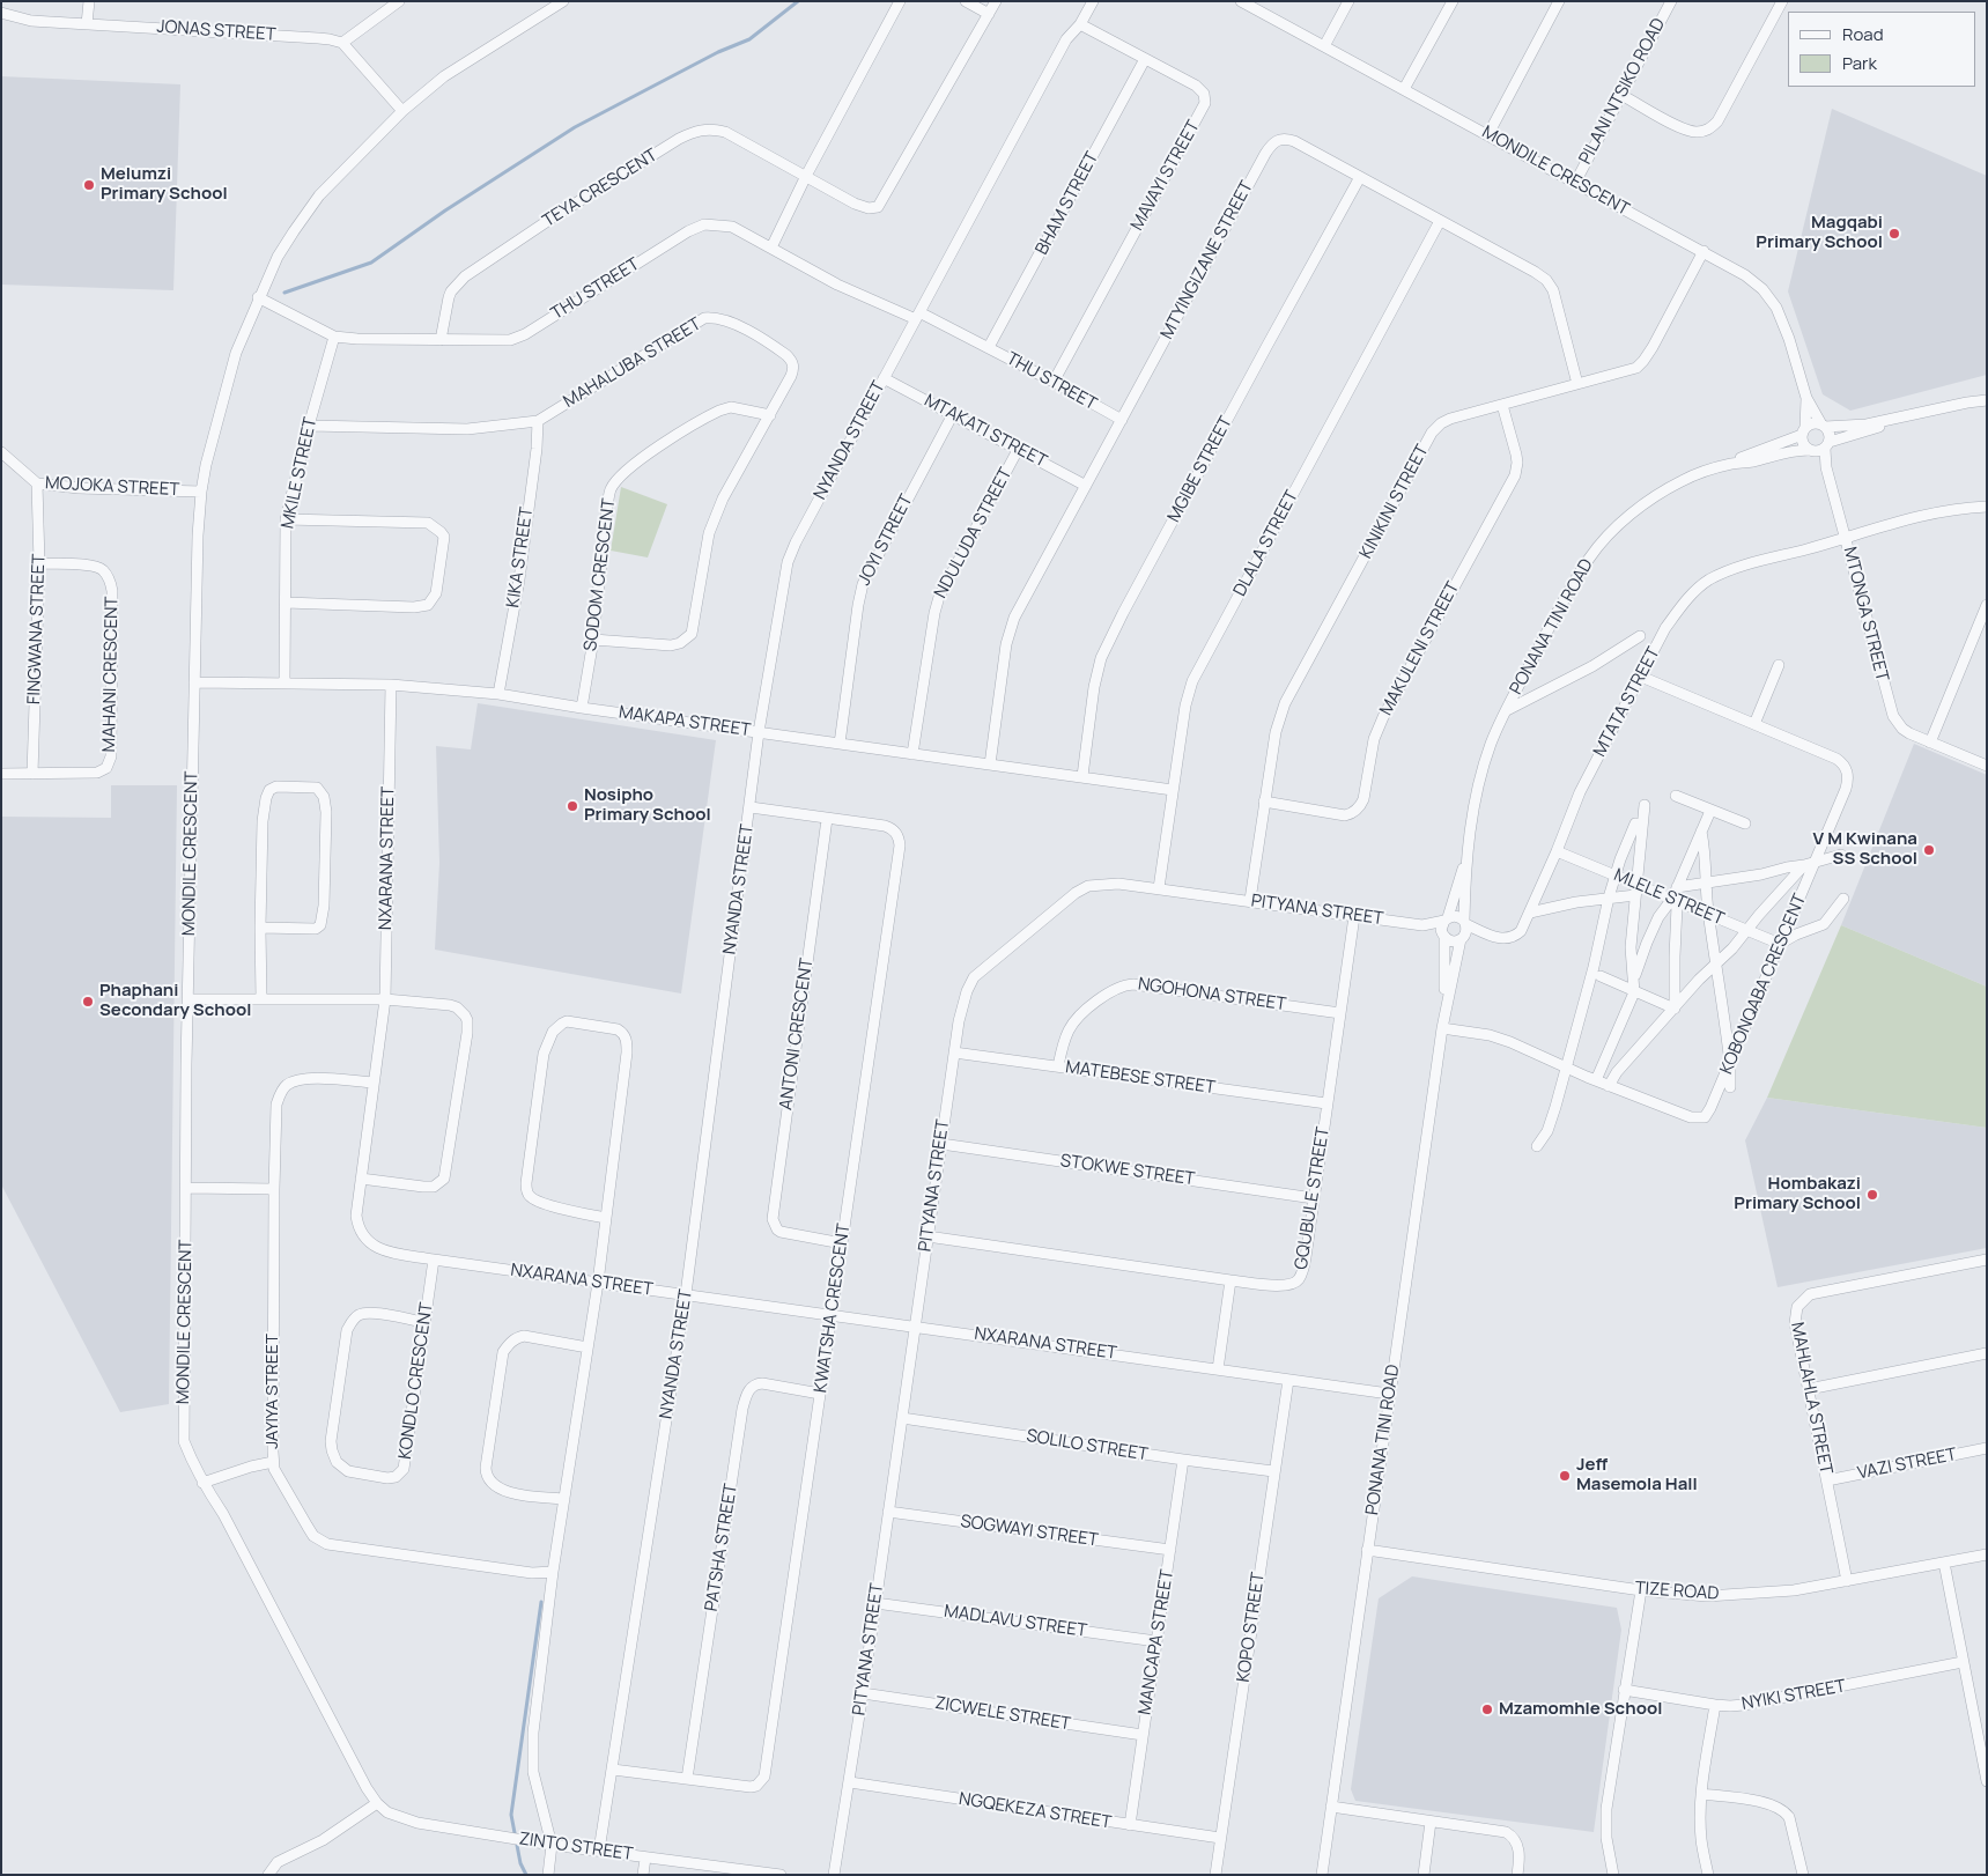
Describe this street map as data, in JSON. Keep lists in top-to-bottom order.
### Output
{
  "streets": {
    "street": [
      "JONAS STREET",
      "PILANI NTSIKO ROAD",
      "MONDILE CRESCENT",
      "MAVAYI STREET",
      "TEYA CRESCENT",
      "BHAM STREET",
      "MTYINGIZANE STREET",
      "THU STREET",
      "MAHALUBA STREET",
      "MTAKATI STREET",
      "NYANDA STREET",
      "MGIBE STREET",
      "MKILE STREET",
      "MOJOKA STREET",
      "KINIKINI STREET",
      "NDULUDA STREET",
      "JOYI STREET",
      "DLALA STREET",
      "KIKA STREET",
      "SODOM CRESCENT",
      "MTONGA STREET",
      "PONANA TINI ROAD",
      "FINGWANA STREET",
      "MAKULENI STREET",
      "MAHANI CRESCENT",
      "MTATA STREET",
      "MAKAPA STREET",
      "NXARANA STREET",
      "MLELE STREET",
      "PITYANA STREET",
      "KOBONQABA CRESCENT",
      "NGOHONA STREET",
      "ANTONI CRESCENT",
      "MATEBESE STREET",
      "STOKWE STREET",
      "GQUBULE STREET",
      "KWATSHA CRESCENT",
      "KONDLO CRESCENT",
      "JAYIYA STREET",
      "MAHLAHLA STREET",
      "SOLILO STREET",
      "VAZI STREET",
      "SOGWAYI STREET",
      "PATSHA STREET",
      "TIZE ROAD",
      "MADLAVU STREET",
      "KOPO STREET",
      "MANCAPA STREET",
      "NYIKI STREET",
      "ZICWELE STREET",
      "NGQEKEZA STREET",
      "ZINTO STREET"
    ]
  },
  "crossings": [
    ["PILANI NTSIKO ROAD", "MONDILE CRESCENT"],
    ["MONDILE CRESCENT", "THU STREET"],
    ["MONDILE CRESCENT", "MOJOKA STREET"],
    ["MONDILE CRESCENT", "KINIKINI STREET"],
    ["MONDILE CRESCENT", "MTONGA STREET"],
    ["MONDILE CRESCENT", "PONANA TINI ROAD"],
    ["MONDILE CRESCENT", "MAKAPA STREET"],
    ["MONDILE CRESCENT", "ZINTO STREET"],
    ["MAVAYI STREET", "BHAM STREET"],
    ["MAVAYI STREET", "THU STREET"],
    ["MAVAYI STREET", "NYANDA STREET"],
    ["TEYA CRESCENT", "THU STREET"],
    ["BHAM STREET", "THU STREET"],
    ["MTYINGIZANE STREET", "THU STREET"],
    ["MTYINGIZANE STREET", "MTAKATI STREET"],
    ["MTYINGIZANE STREET", "MGIBE STREET"],
    ["MTYINGIZANE STREET", "KINIKINI STREET"],
    ["MTYINGIZANE STREET", "DLALA STREET"],
    ["MTYINGIZANE STREET", "MAKAPA STREET"],
    ["THU STREET", "NYANDA STREET"],
    ["THU STREET", "MKILE STREET"],
    ["MAHALUBA STREET", "MKILE STREET"],
    ["MAHALUBA STREET", "KIKA STREET"],
    ["MAHALUBA STREET", "SODOM CRESCENT"],
    ["MTAKATI STREET", "NYANDA STREET"],
    ["MTAKATI STREET", "NDULUDA STREET"],
    ["MTAKATI STREET", "JOYI STREET"],
    ["NYANDA STREET", "MAKAPA STREET"],
    ["NYANDA STREET", "NXARANA STREET"],
    ["NYANDA STREET", "KWATSHA CRESCENT"],
    ["NYANDA STREET", "ZINTO STREET"],
    ["MGIBE STREET", "MAKAPA STREET"],
    ["MKILE STREET", "MAKAPA STREET"],
    ["MOJOKA STREET", "FINGWANA STREET"],
    ["KINIKINI STREET", "MAKULENI STREET"],
    ["KINIKINI STREET", "PITYANA STREET"],
    ["NDULUDA STREET", "MAKAPA STREET"],
    ["JOYI STREET", "MAKAPA STREET"],
    ["DLALA STREET", "MAKAPA STREET"],
    ["DLALA STREET", "PITYANA STREET"],
    ["KIKA STREET", "MAKAPA STREET"],
    ["SODOM CRESCENT", "MAKAPA STREET"],
    ["MTONGA STREET", "PONANA TINI ROAD"],
    ["MTONGA STREET", "MTATA STREET"],
    ["PONANA TINI ROAD", "MTATA STREET"],
    ["PONANA TINI ROAD", "NXARANA STREET"],
    ["PONANA TINI ROAD", "PITYANA STREET"],
    ["PONANA TINI ROAD", "KOBONQABA CRESCENT"],
    ["PONANA TINI ROAD", "TIZE ROAD"],
    ["FINGWANA STREET", "MAHANI CRESCENT"],
    ["MTATA STREET", "MLELE STREET"],
    ["MTATA STREET", "PITYANA STREET"],
    ["MTATA STREET", "KOBONQABA CRESCENT"],
    ["MAKAPA STREET", "NXARANA STREET"],
    ["NXARANA STREET", "PITYANA STREET"],
    ["NXARANA STREET", "KWATSHA CRESCENT"],
    ["NXARANA STREET", "KONDLO CRESCENT"],
    ["NXARANA STREET", "JAYIYA STREET"],
    ["NXARANA STREET", "KOPO STREET"],
    ["MLELE STREET", "KOBONQABA CRESCENT"],
    ["PITYANA STREET", "MATEBESE STREET"],
    ["PITYANA STREET", "STOKWE STREET"],
    ["PITYANA STREET", "GQUBULE STREET"],
    ["PITYANA STREET", "SOLILO STREET"],
    ["PITYANA STREET", "SOGWAYI STREET"],
    ["PITYANA STREET", "MADLAVU STREET"],
    ["PITYANA STREET", "ZICWELE STREET"],
    ["PITYANA STREET", "NGQEKEZA STREET"],
    ["NGOHONA STREET", "MATEBESE STREET"],
    ["NGOHONA STREET", "GQUBULE STREET"],
    ["ANTONI CRESCENT", "KWATSHA CRESCENT"],
    ["MATEBESE STREET", "GQUBULE STREET"],
    ["STOKWE STREET", "GQUBULE STREET"],
    ["KWATSHA CRESCENT", "PATSHA STREET"],
    ["MAHLAHLA STREET", "VAZI STREET"],
    ["MAHLAHLA STREET", "TIZE ROAD"],
    ["SOLILO STREET", "KOPO STREET"],
    ["SOLILO STREET", "MANCAPA STREET"],
    ["SOGWAYI STREET", "MANCAPA STREET"],
    ["MADLAVU STREET", "MANCAPA STREET"],
    ["KOPO STREET", "NGQEKEZA STREET"],
    ["MANCAPA STREET", "ZICWELE STREET"],
    ["MANCAPA STREET", "NGQEKEZA STREET"]
  ],
  "places": [
    "Melumzi Primary School",
    "Magqabi Primary School",
    "Nosipho Primary School",
    "V M Kwinana SS School",
    "Phaphani Secondary School",
    "Hombakazi Primary School",
    "Jeff Masemola Hall",
    "Mzamomhle School"
  ],
  "legend": ["Road", "Park"]
}
